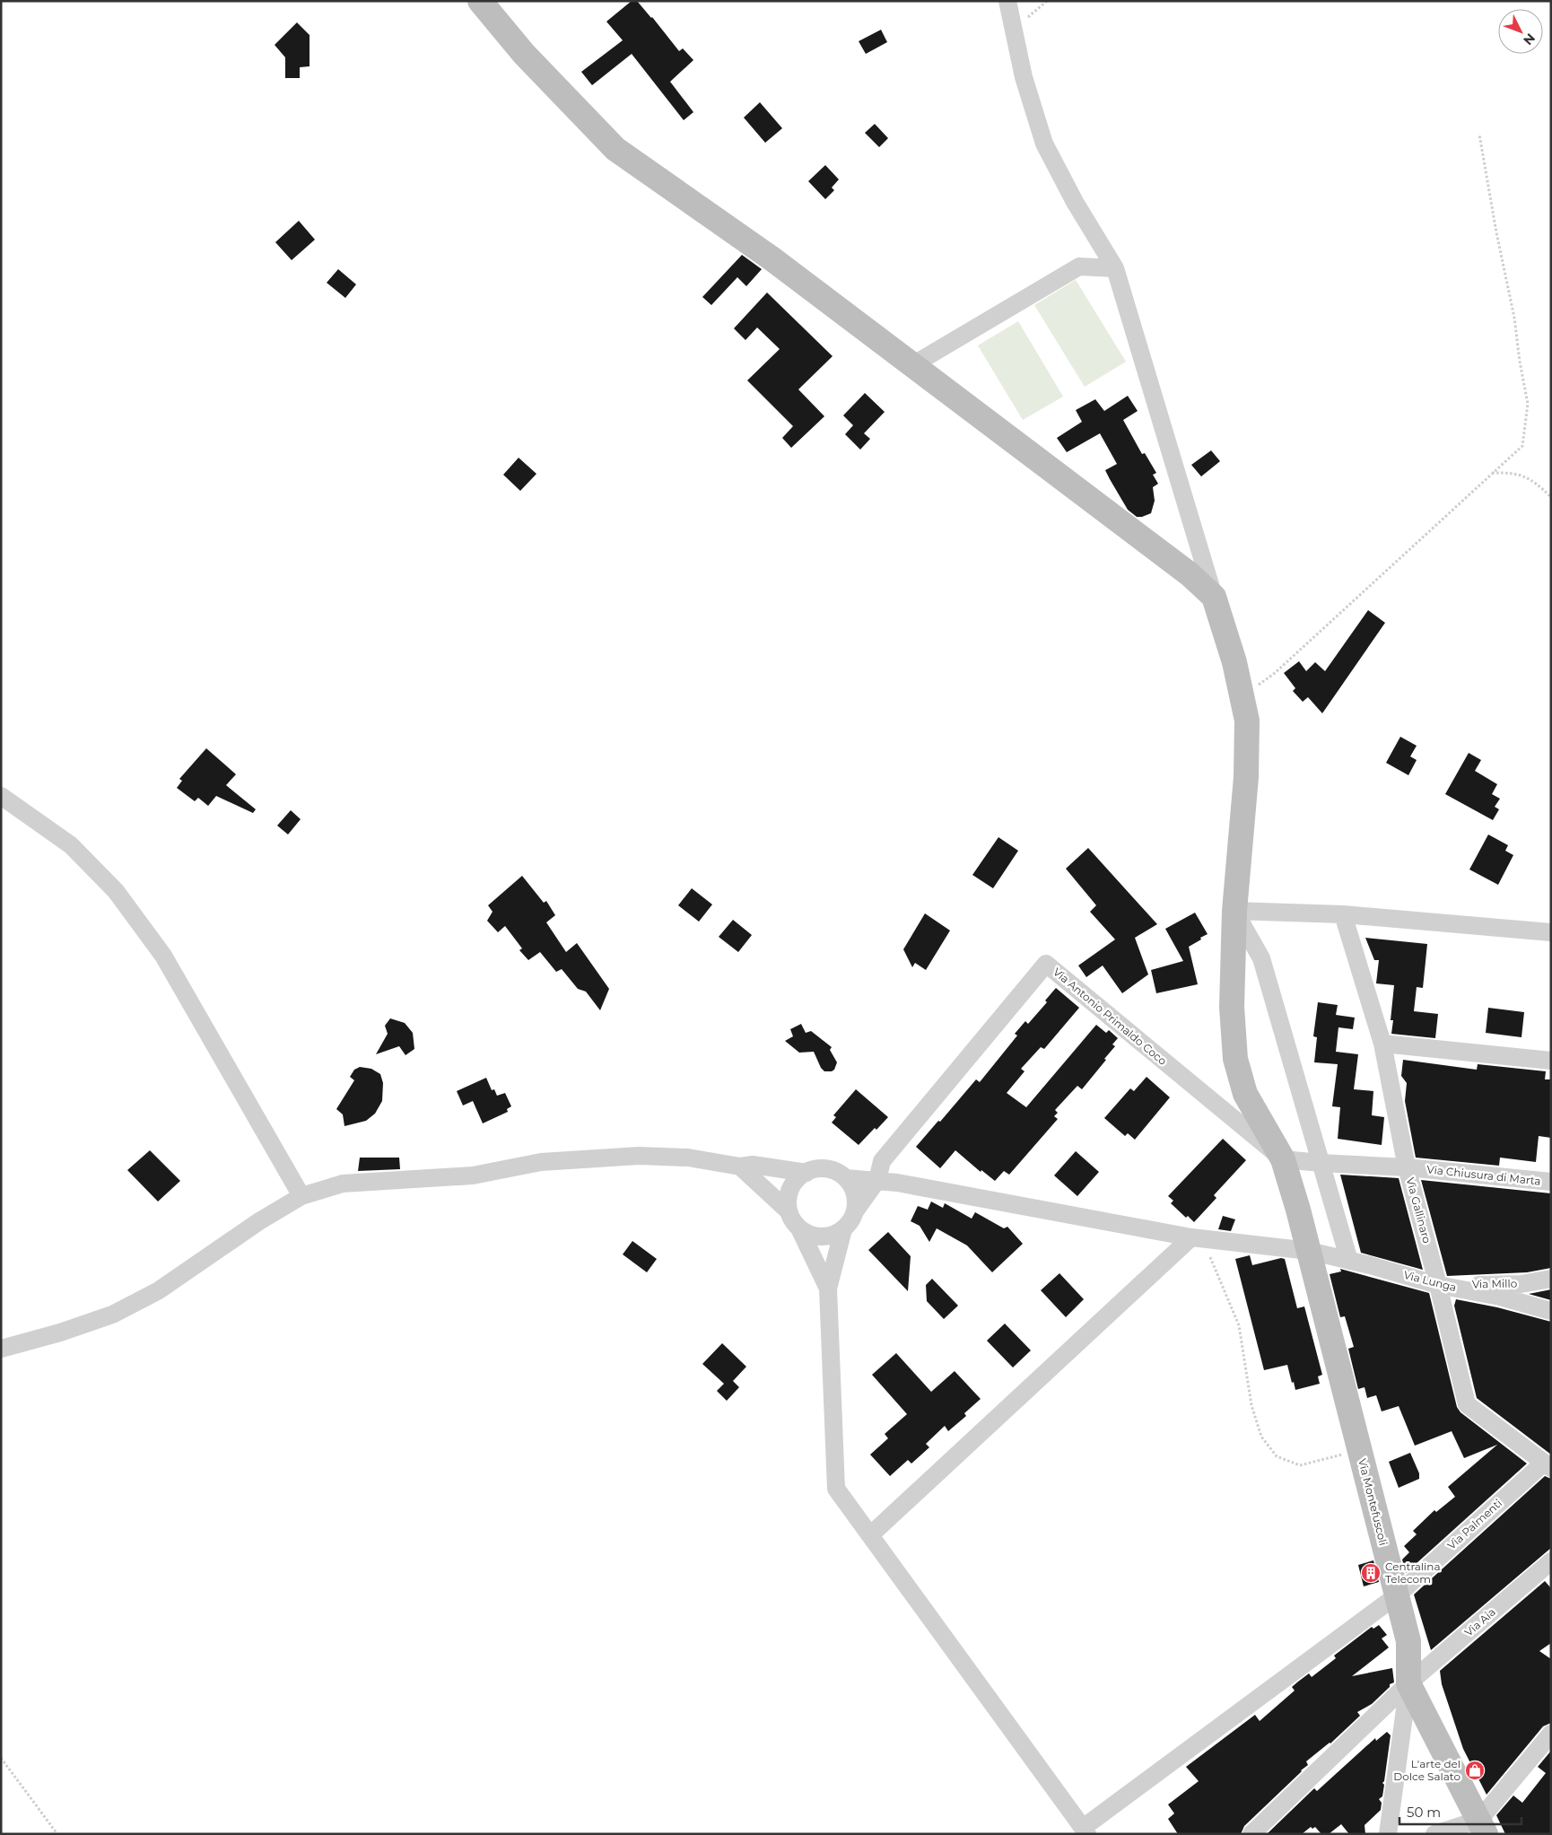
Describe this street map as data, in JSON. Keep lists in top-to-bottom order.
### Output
{
  "streets": {
    "main road": ["Via Montefuscoli"],
    "street": [
      "Via Antonio Primaldo Coco",
      "Via Chiusura di Marta",
      "Via Gallinaro",
      "Via Lunga",
      "Via Millo",
      "Via Palmenti",
      "Via Aia"
    ]
  },
  "crossings": [
    ["Via Antonio Primaldo Coco", "Via Chiusura di Marta"],
    ["Via Antonio Primaldo Coco", "Via Lunga"],
    ["Via Antonio Primaldo Coco", "Via Montefuscoli"],
    ["Via Chiusura di Marta", "Via Gallinaro"],
    ["Via Chiusura di Marta", "Via Montefuscoli"],
    ["Via Gallinaro", "Via Lunga"],
    ["Via Gallinaro", "Via Millo"],
    ["Via Gallinaro", "Via Palmenti"],
    ["Via Lunga", "Via Millo"],
    ["Via Lunga", "Via Montefuscoli"],
    ["Via Montefuscoli", "Via Palmenti"],
    ["Via Montefuscoli", "Via Aia"]
  ],
  "places": {
    "building": ["Centralina Telecom"],
    "shop": ["L'arte del Dolce Salato"]
  },
  "scale_bar": "50 m",
  "north": "bottom right"
}
